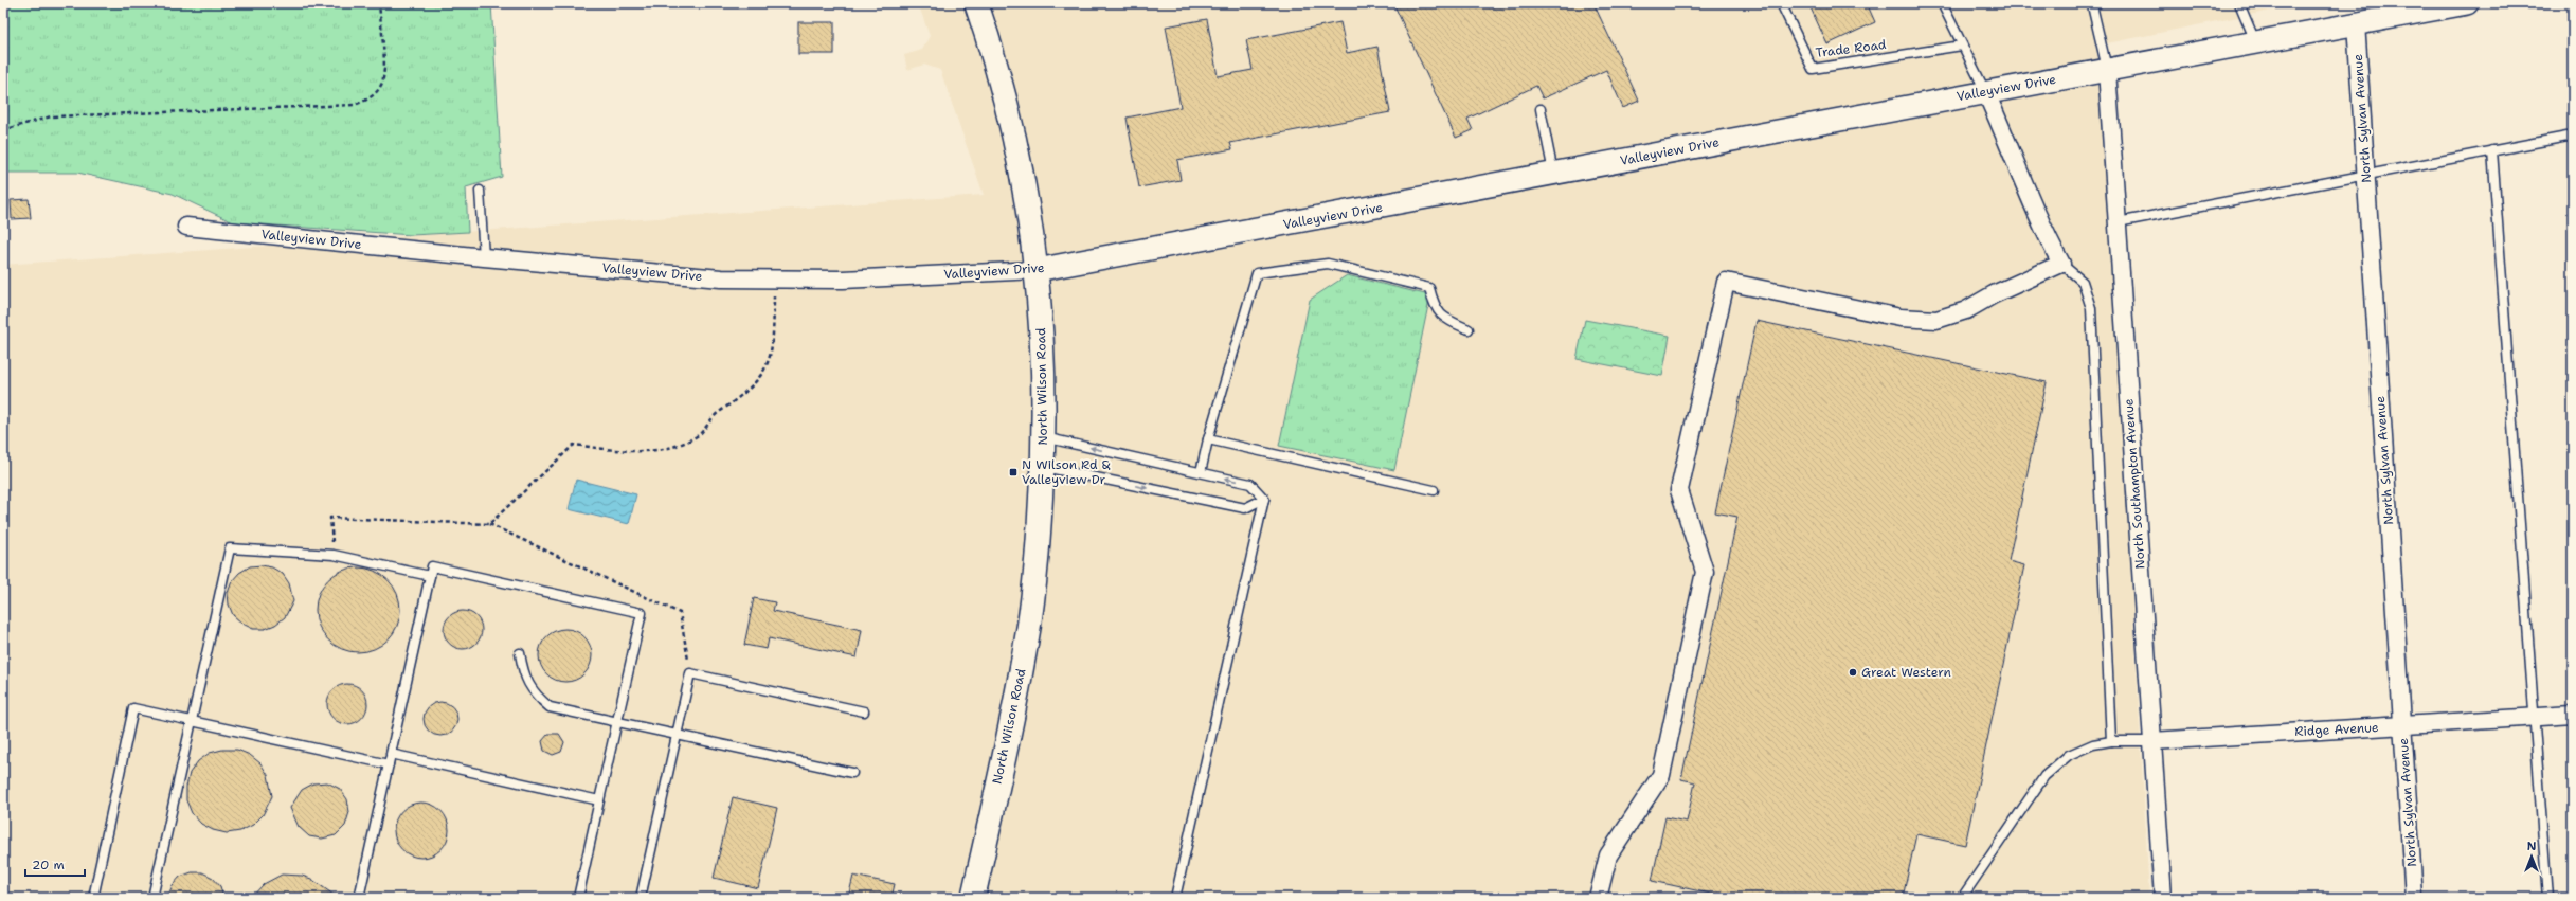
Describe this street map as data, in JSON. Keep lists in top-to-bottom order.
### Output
{
  "streets": {
    "main road": ["North Wilson Road"],
    "street": [
      "Valleyview Drive",
      "North Sylvan Avenue",
      "North Southampton Avenue",
      "Ridge Avenue"
    ],
    "lane": ["Trade Road"]
  },
  "crossings": [
    ["Valleyview Drive", "North Sylvan Avenue"],
    ["Valleyview Drive", "North Wilson Road"],
    ["Valleyview Drive", "North Southampton Avenue"],
    ["North Sylvan Avenue", "Ridge Avenue"],
    ["North Southampton Avenue", "Ridge Avenue"]
  ],
  "places": {
    "transit": ["N Wilson Rd & Valleyview Dr"],
    "other": ["Great Western"]
  },
  "scale_bar": "20 m",
  "north": "top"
}
